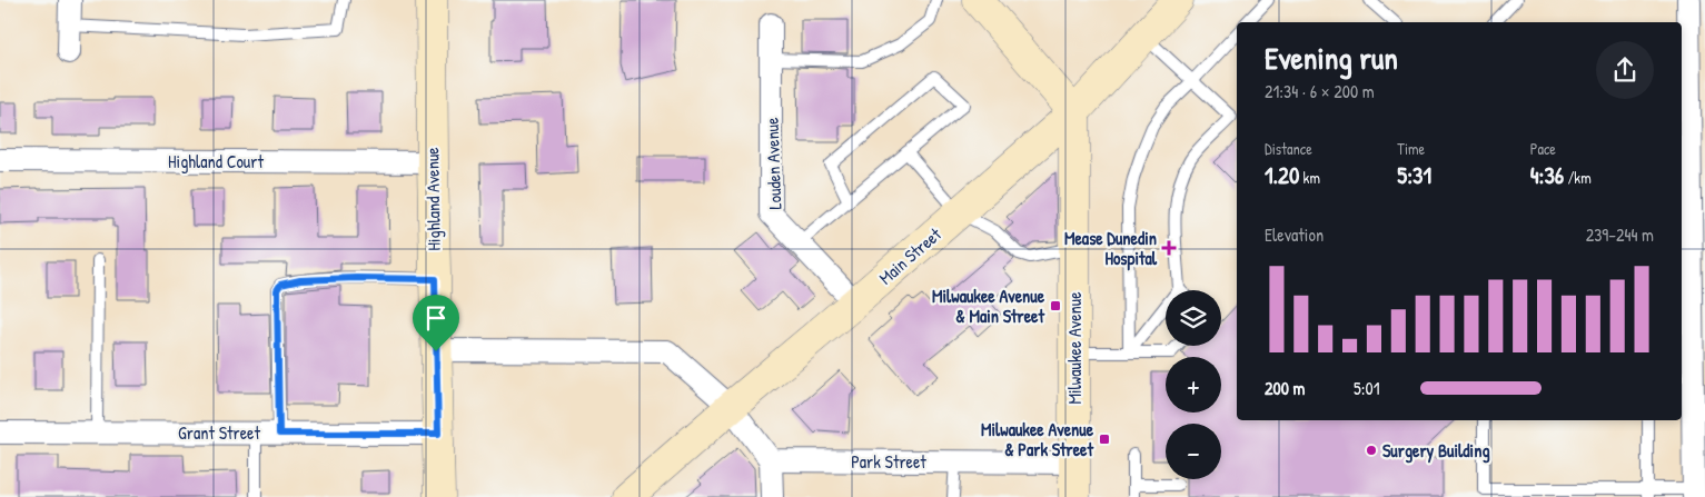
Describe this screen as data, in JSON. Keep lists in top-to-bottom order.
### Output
{
  "streets": {
    "street": [
      "Highland Court",
      "Louden Avenue",
      "Highland Avenue",
      "Main Street",
      "Milwaukee Avenue",
      "Grant Street",
      "Park Street"
    ]
  },
  "crossings": [
    ["Highland Court", "Highland Avenue"],
    ["Louden Avenue", "Main Street"],
    ["Highland Avenue", "Grant Street"],
    ["Main Street", "Milwaukee Avenue"],
    ["Milwaukee Avenue", "Park Street"]
  ],
  "places": {
    "health": ["Mease Dunedin Hospital"],
    "transit": ["Milwaukee Avenue & Main Street", "Milwaukee Avenue & Park Street"],
    "other": ["Surgery Building"]
  },
  "page": {
    "heading": ["Evening run", "21:34 · 6 × 200 m"],
    "stats": [
      ["Distance", "1.20 km"],
      ["Time", "5:31"],
      ["Pace", "4:36 /km"]
    ],
    "chart": ["Elevation", "239–244 m"],
    "map_buttons": ["+", "−"],
    "list": [
      {
        "name": "200 m",
        "note": "5:01"
      }
    ]
  }
}
